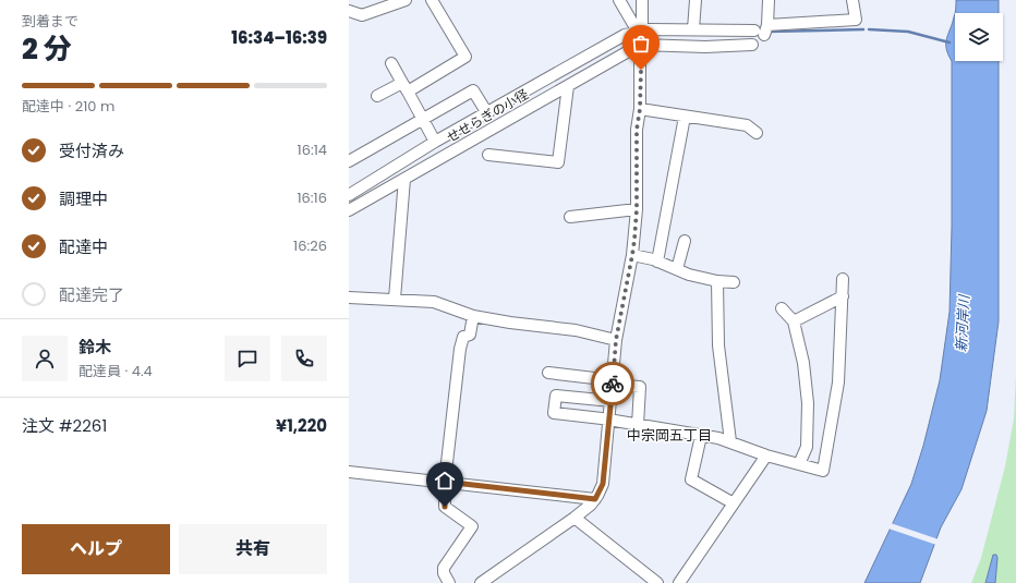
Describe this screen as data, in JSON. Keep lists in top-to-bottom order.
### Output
{
  "streets": {
    "street": ["せせらぎの小径"]
  },
  "districts": ["中宗岡五丁目"],
  "water": ["新河岸川"],
  "page": {
    "heading": ["2 分", "到着まで", "16:34–16:39"],
    "panel": [
      "鈴木",
      "配達員 · 4.4",
      "注文 #2261",
      "¥1,220"
    ],
    "bar": "配達中 · 210 m",
    "list": [
      ["受付済み", "16:14"],
      ["調理中", "16:16"],
      ["配達中", "16:26"],
      "配達完了"
    ],
    "buttons": ["ヘルプ", "共有"]
  }
}
